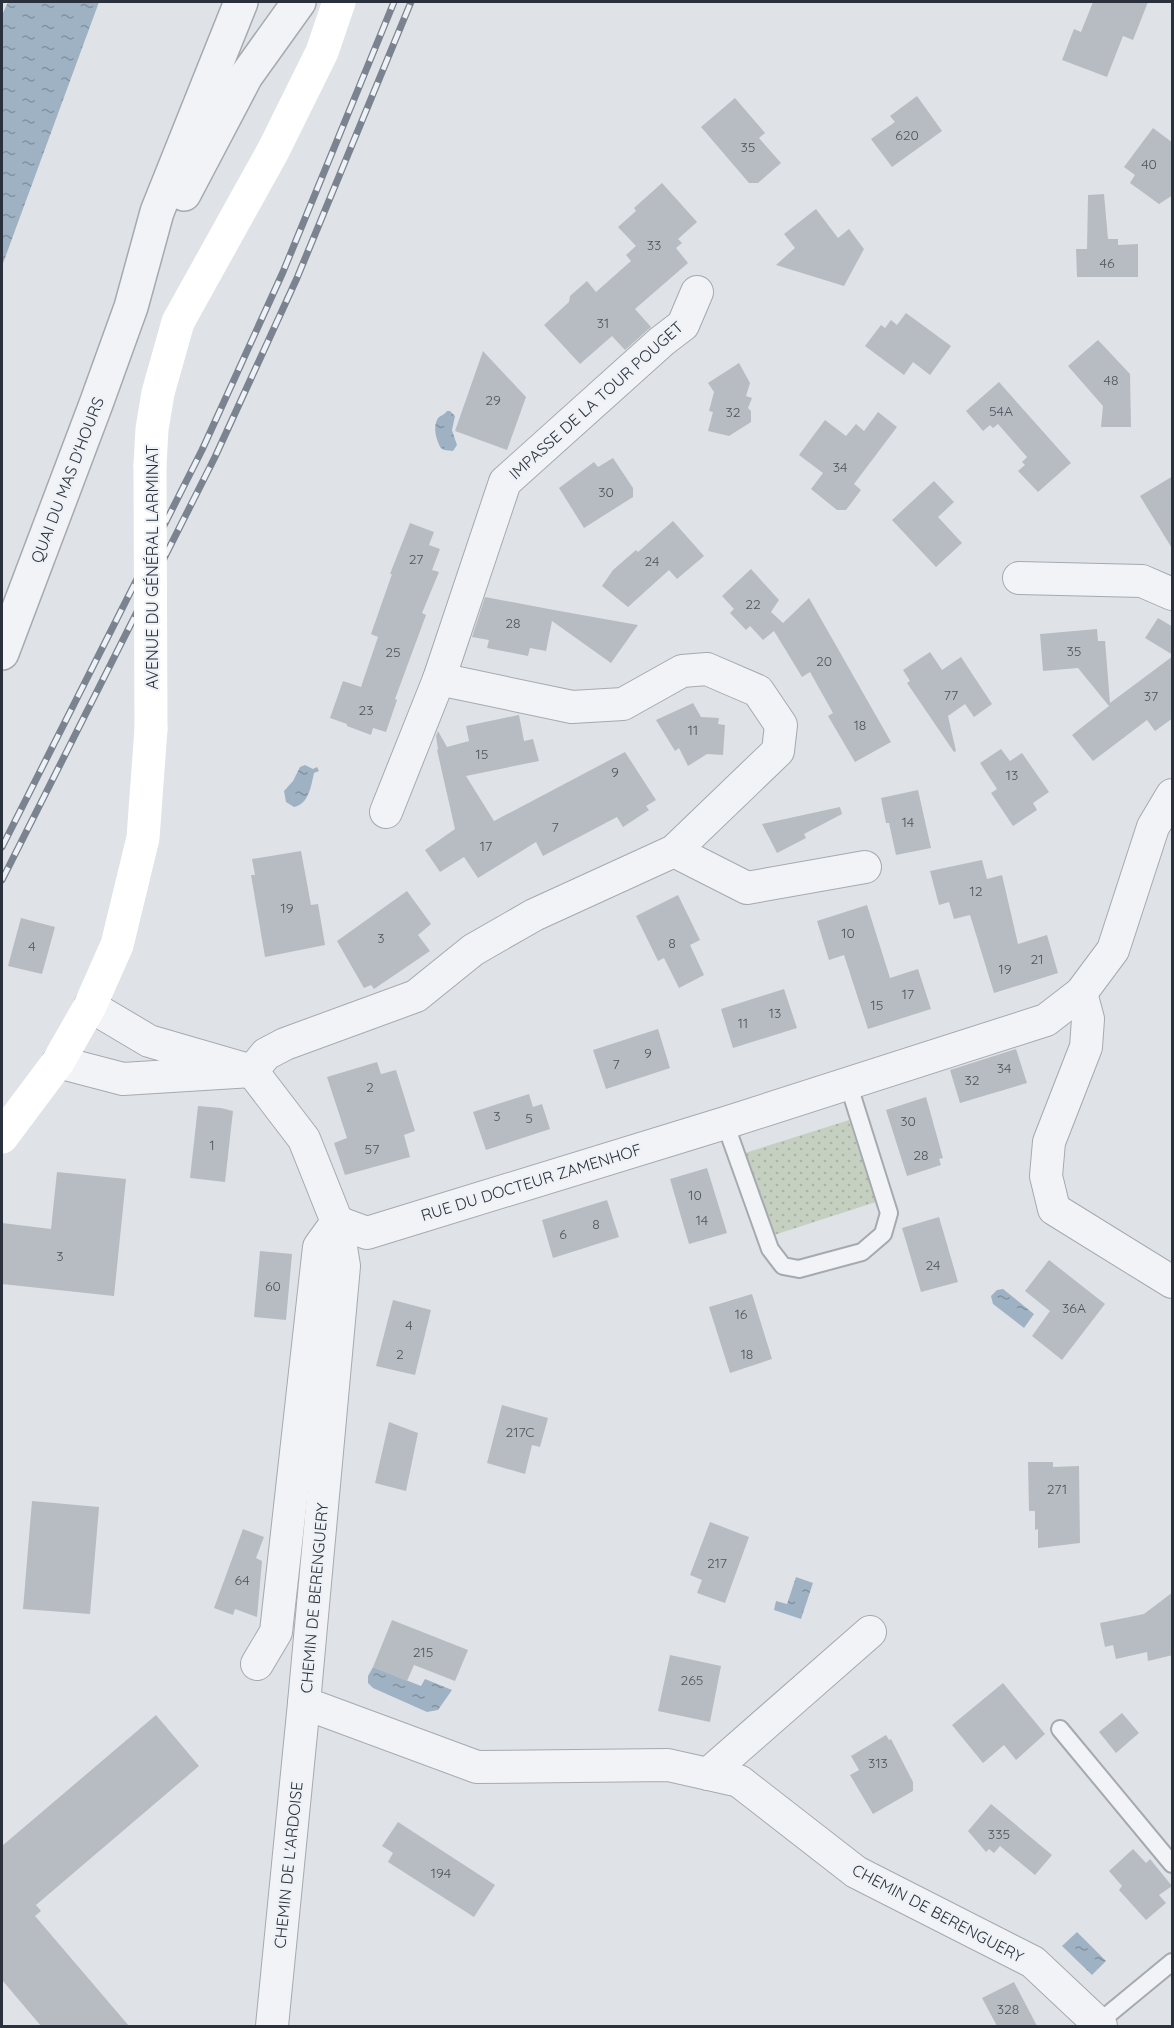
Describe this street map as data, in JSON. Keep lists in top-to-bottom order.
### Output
{
  "streets": {
    "main road": ["AVENUE DU GÉNÉRAL LARMINAT"],
    "street": [
      "IMPASSE DE LA TOUR POUGET",
      "QUAI DU MAS D'HOURS",
      "RUE DU DOCTEUR ZAMENHOF",
      "CHEMIN DE BERENGUERY",
      "CHEMIN DE L'ARDOISE"
    ]
  },
  "crossings": [
    ["RUE DU DOCTEUR ZAMENHOF", "CHEMIN DE BERENGUERY"],
    ["CHEMIN DE BERENGUERY", "CHEMIN DE L'ARDOISE"]
  ],
  "house_numbers": [
    "620",
    "35",
    "40",
    "33",
    "46",
    "31",
    "48",
    "29",
    "54A",
    "32",
    "34",
    "30",
    "27",
    "24",
    "22",
    "28",
    "35",
    "25",
    "20",
    "77",
    "37",
    "23",
    "18",
    "11",
    "15",
    "9",
    "13",
    "14",
    "7",
    "17",
    "12",
    "19",
    "10",
    "3",
    "8",
    "4",
    "21",
    "19",
    "17",
    "15",
    "13",
    "11",
    "9",
    "7",
    "34",
    "32",
    "2",
    "3",
    "5",
    "30",
    "1",
    "57",
    "28",
    "10",
    "14",
    "8",
    "6",
    "3",
    "24",
    "60",
    "36A",
    "16",
    "4",
    "2",
    "18",
    "217C",
    "271",
    "217",
    "64",
    "215",
    "265",
    "313",
    "335",
    "194",
    "328"
  ]
}
